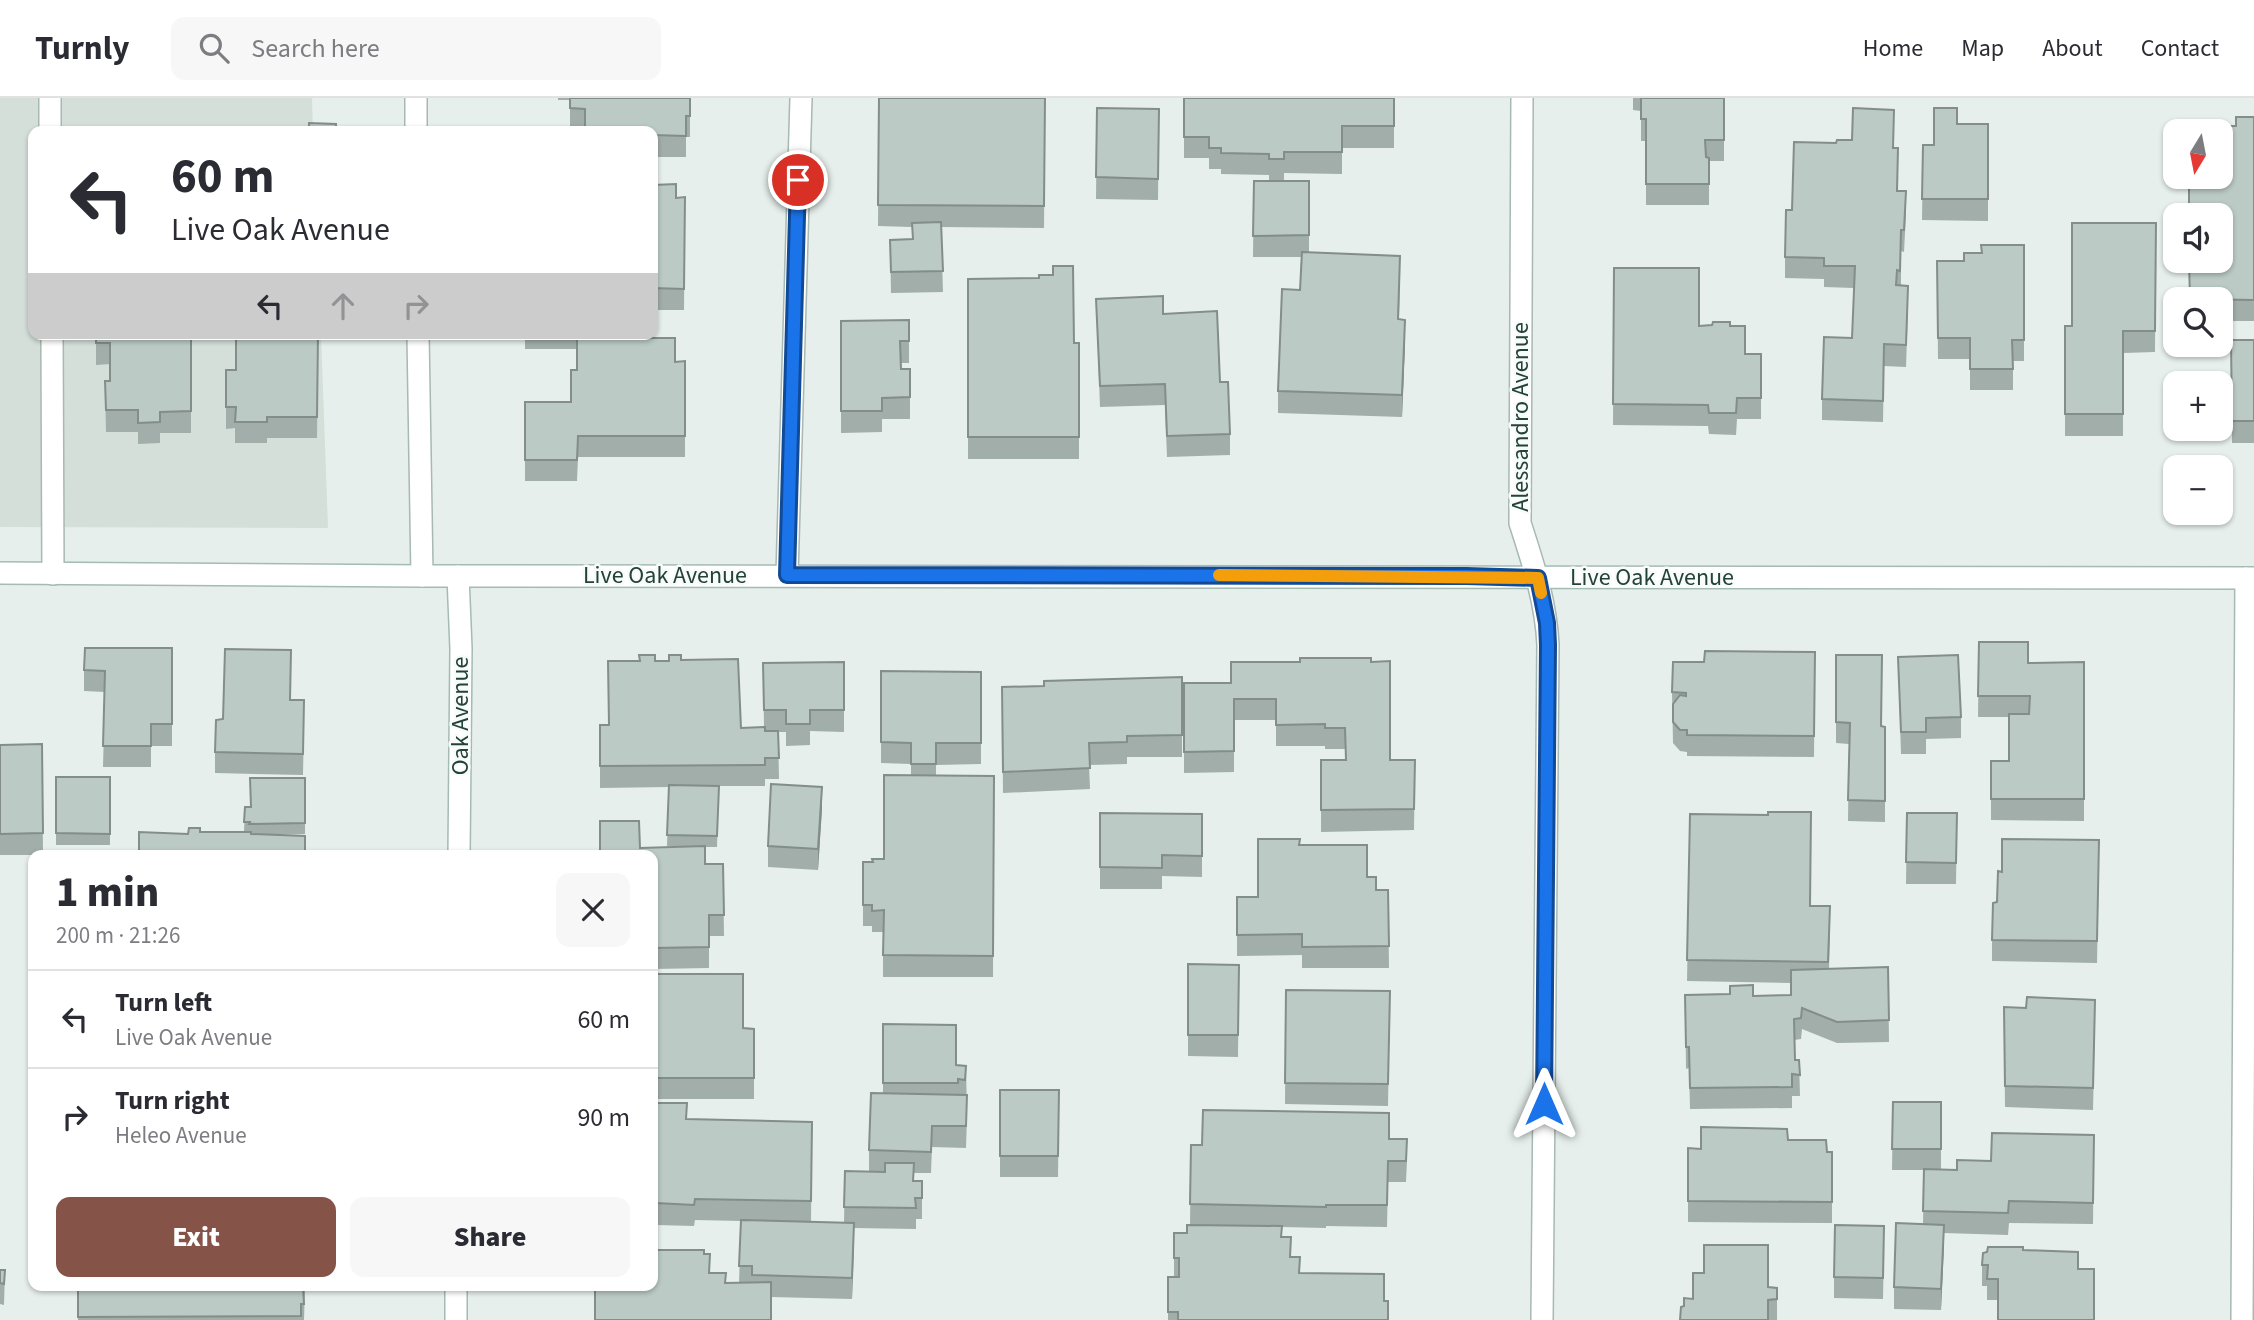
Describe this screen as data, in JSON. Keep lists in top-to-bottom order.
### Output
{
  "streets": {
    "street": ["Alessandro Avenue", "Live Oak Avenue", "Oak Avenue"]
  },
  "crossings": [
    ["Alessandro Avenue", "Live Oak Avenue"],
    ["Live Oak Avenue", "Oak Avenue"]
  ],
  "north": "bottom",
  "page": {
    "header": "Turnly",
    "search": "Search here",
    "nav": [
      "Home",
      "Map",
      "About",
      "Contact"
    ],
    "map_buttons": ["+", "−"],
    "turn": ["60 m", "Live Oak Avenue"],
    "heading": ["1 min", "200 m · 21:26"],
    "list": [
      {
        "name": "Turn left",
        "note": "Live Oak Avenue",
        "value": "60 m"
      },
      {
        "name": "Turn right",
        "note": "Heleo Avenue",
        "value": "90 m"
      }
    ],
    "buttons": ["Exit", "Share"]
  }
}
